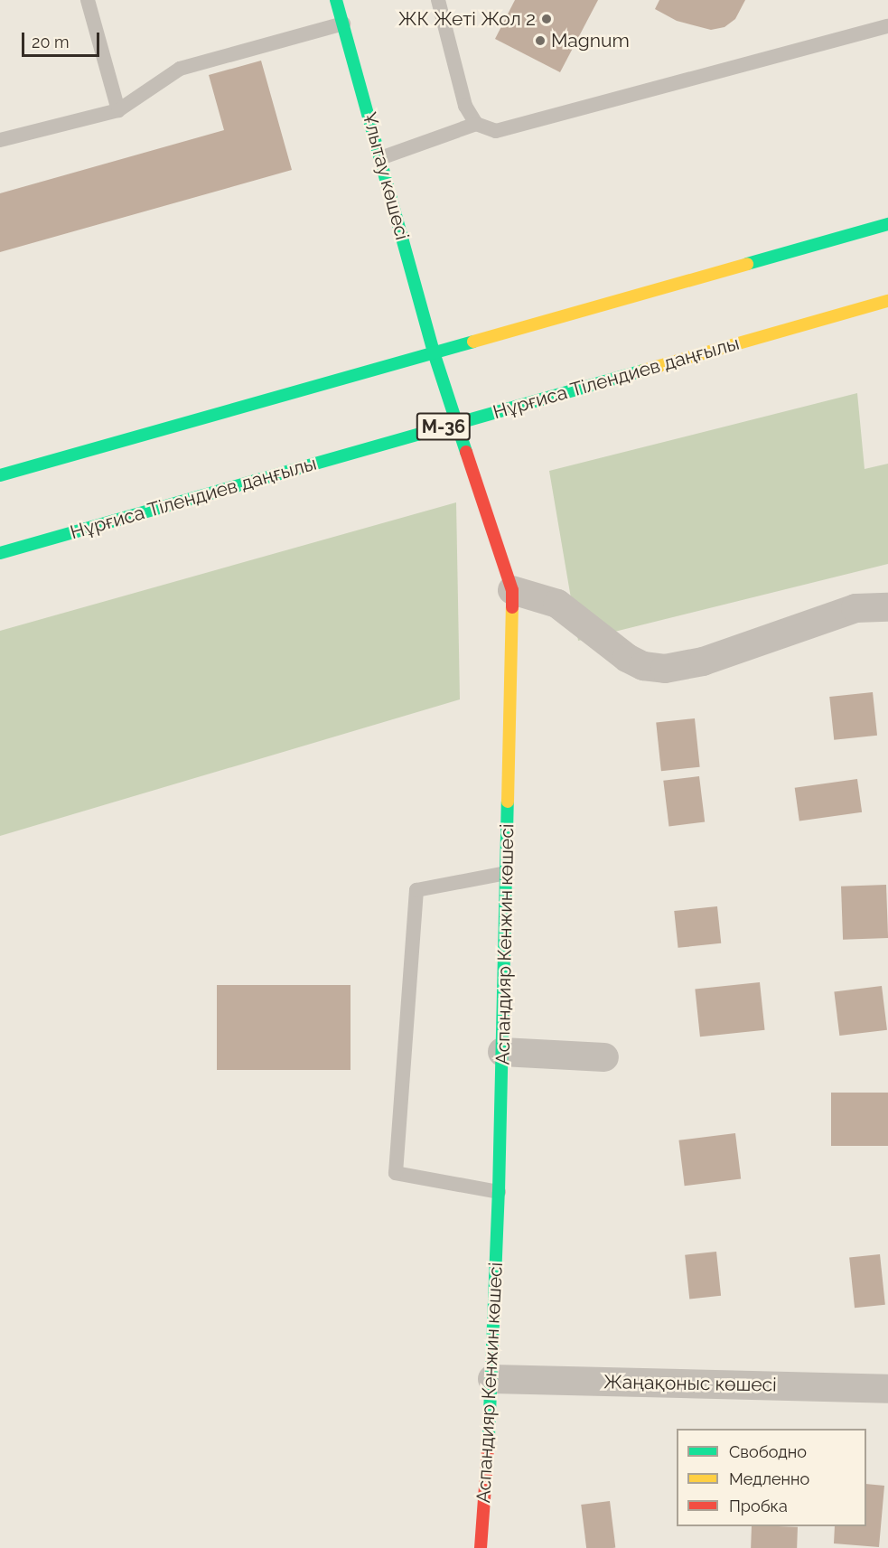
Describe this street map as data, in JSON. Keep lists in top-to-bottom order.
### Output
{
  "streets": {
    "main road": [
      "Ұлытау көшесі",
      "Нұрғиса Тілендиев даңғылы",
      "M-36",
      "Аспандияр Кенжин көшесі"
    ],
    "street": ["Жаңақоныс көшесі"]
  },
  "crossings": [
    ["Ұлытау көшесі", "Аспандияр Кенжин көшесі"],
    ["Нұрғиса Тілендиев даңғылы", "Аспандияр Кенжин көшесі"],
    ["Аспандияр Кенжин көшесі", "Жаңақоныс көшесі"]
  ],
  "places": ["ЖК Жеті Жол 2", "Magnum"],
  "legend": ["Свободно", "Медленно", "Пробка"],
  "scale_bar": "20 m"
}
